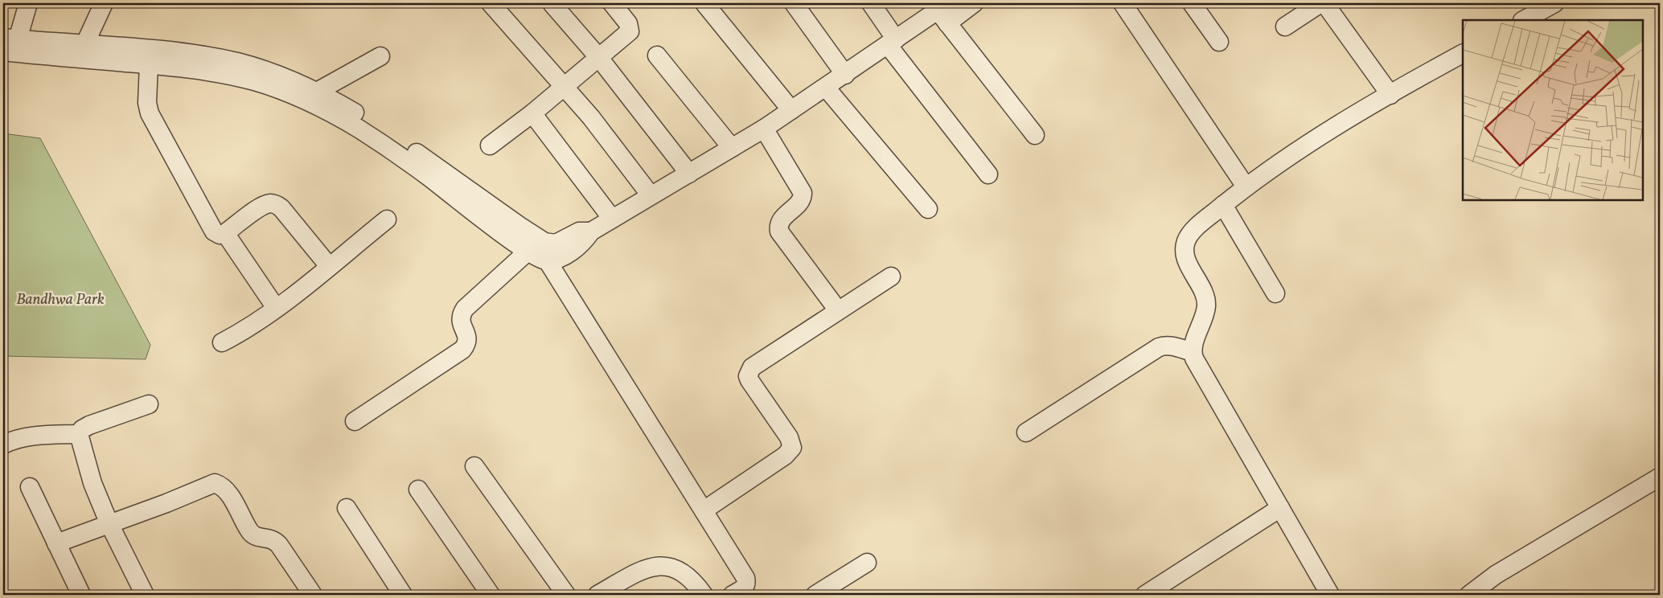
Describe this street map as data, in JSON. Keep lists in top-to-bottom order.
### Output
{
  "parks": ["Bandhwa Park"]
}
